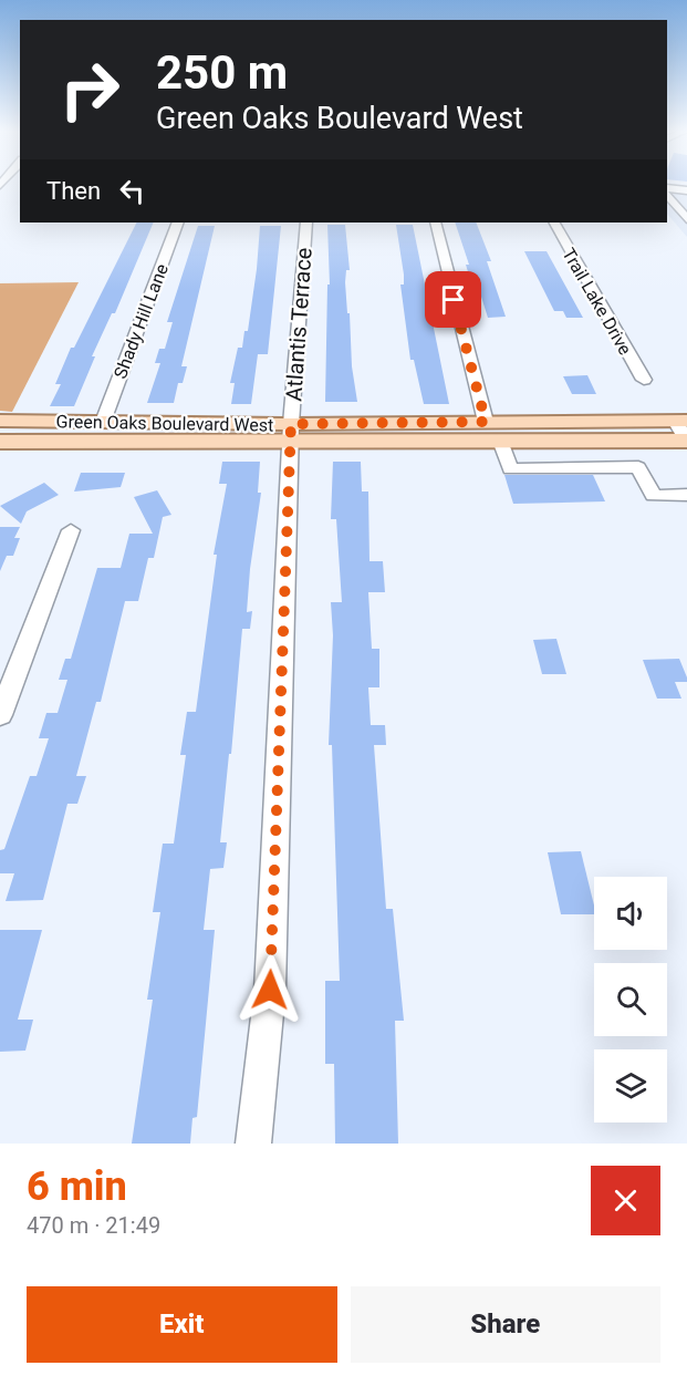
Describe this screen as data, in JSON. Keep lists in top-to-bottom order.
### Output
{
  "streets": {
    "main road": ["Green Oaks Boulevard West"],
    "street": ["Trail Lake Drive", "Shady Hill Lane", "Atlantis Terrace"]
  },
  "crossings": [
    ["Shady Hill Lane", "Green Oaks Boulevard West"],
    ["Atlantis Terrace", "Green Oaks Boulevard West"]
  ],
  "page": {
    "turn": ["250 m", "Green Oaks Boulevard West"],
    "then": "Then",
    "heading": ["6 min", "470 m · 21:49"],
    "buttons": ["Exit", "Share"]
  }
}
